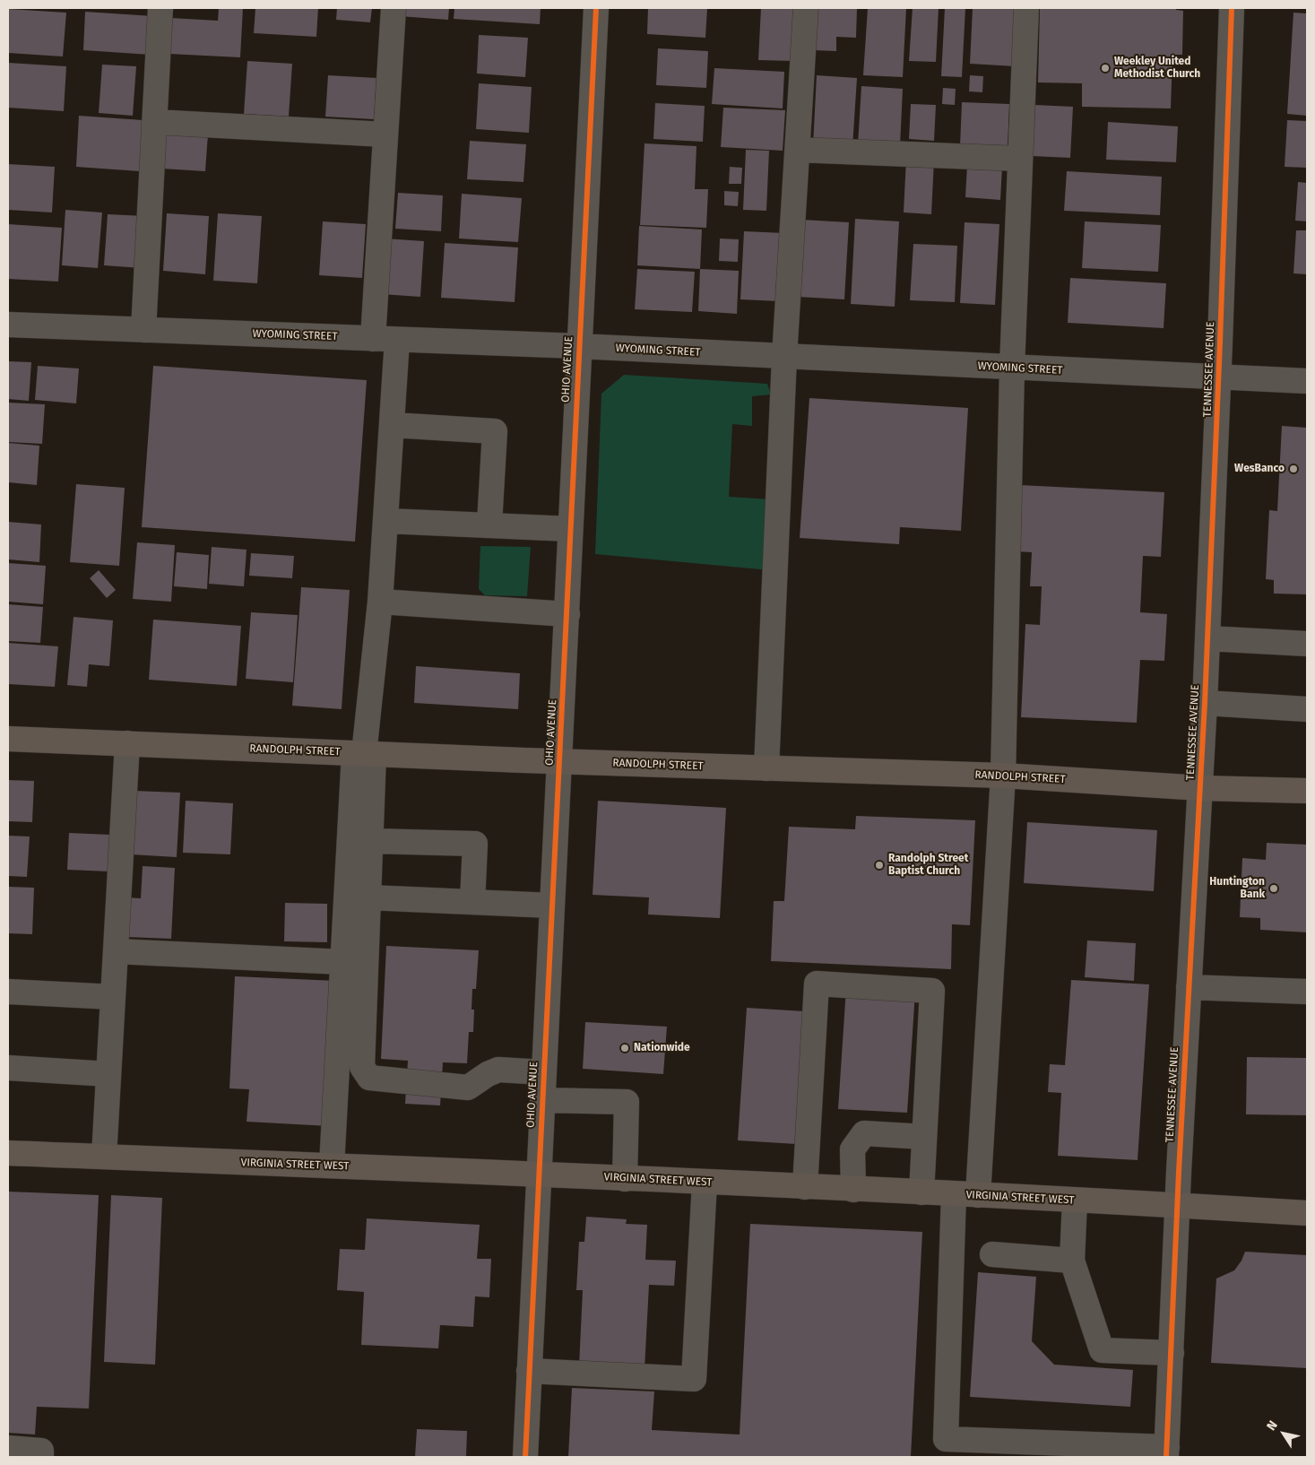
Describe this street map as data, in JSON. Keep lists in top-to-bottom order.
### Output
{
  "streets": {
    "main road": ["RANDOLPH STREET", "VIRGINIA STREET WEST"],
    "street": ["WYOMING STREET", "OHIO AVENUE", "TENNESSEE AVENUE"]
  },
  "crossings": [
    ["WYOMING STREET", "OHIO AVENUE"],
    ["WYOMING STREET", "TENNESSEE AVENUE"],
    ["OHIO AVENUE", "RANDOLPH STREET"],
    ["OHIO AVENUE", "VIRGINIA STREET WEST"],
    ["TENNESSEE AVENUE", "RANDOLPH STREET"],
    ["TENNESSEE AVENUE", "VIRGINIA STREET WEST"]
  ],
  "places": [
    "Weekley United Methodist Church",
    "WesBanco",
    "Randolph Street Baptist Church",
    "Huntington Bank",
    "Nationwide"
  ],
  "north": "top left"
}
